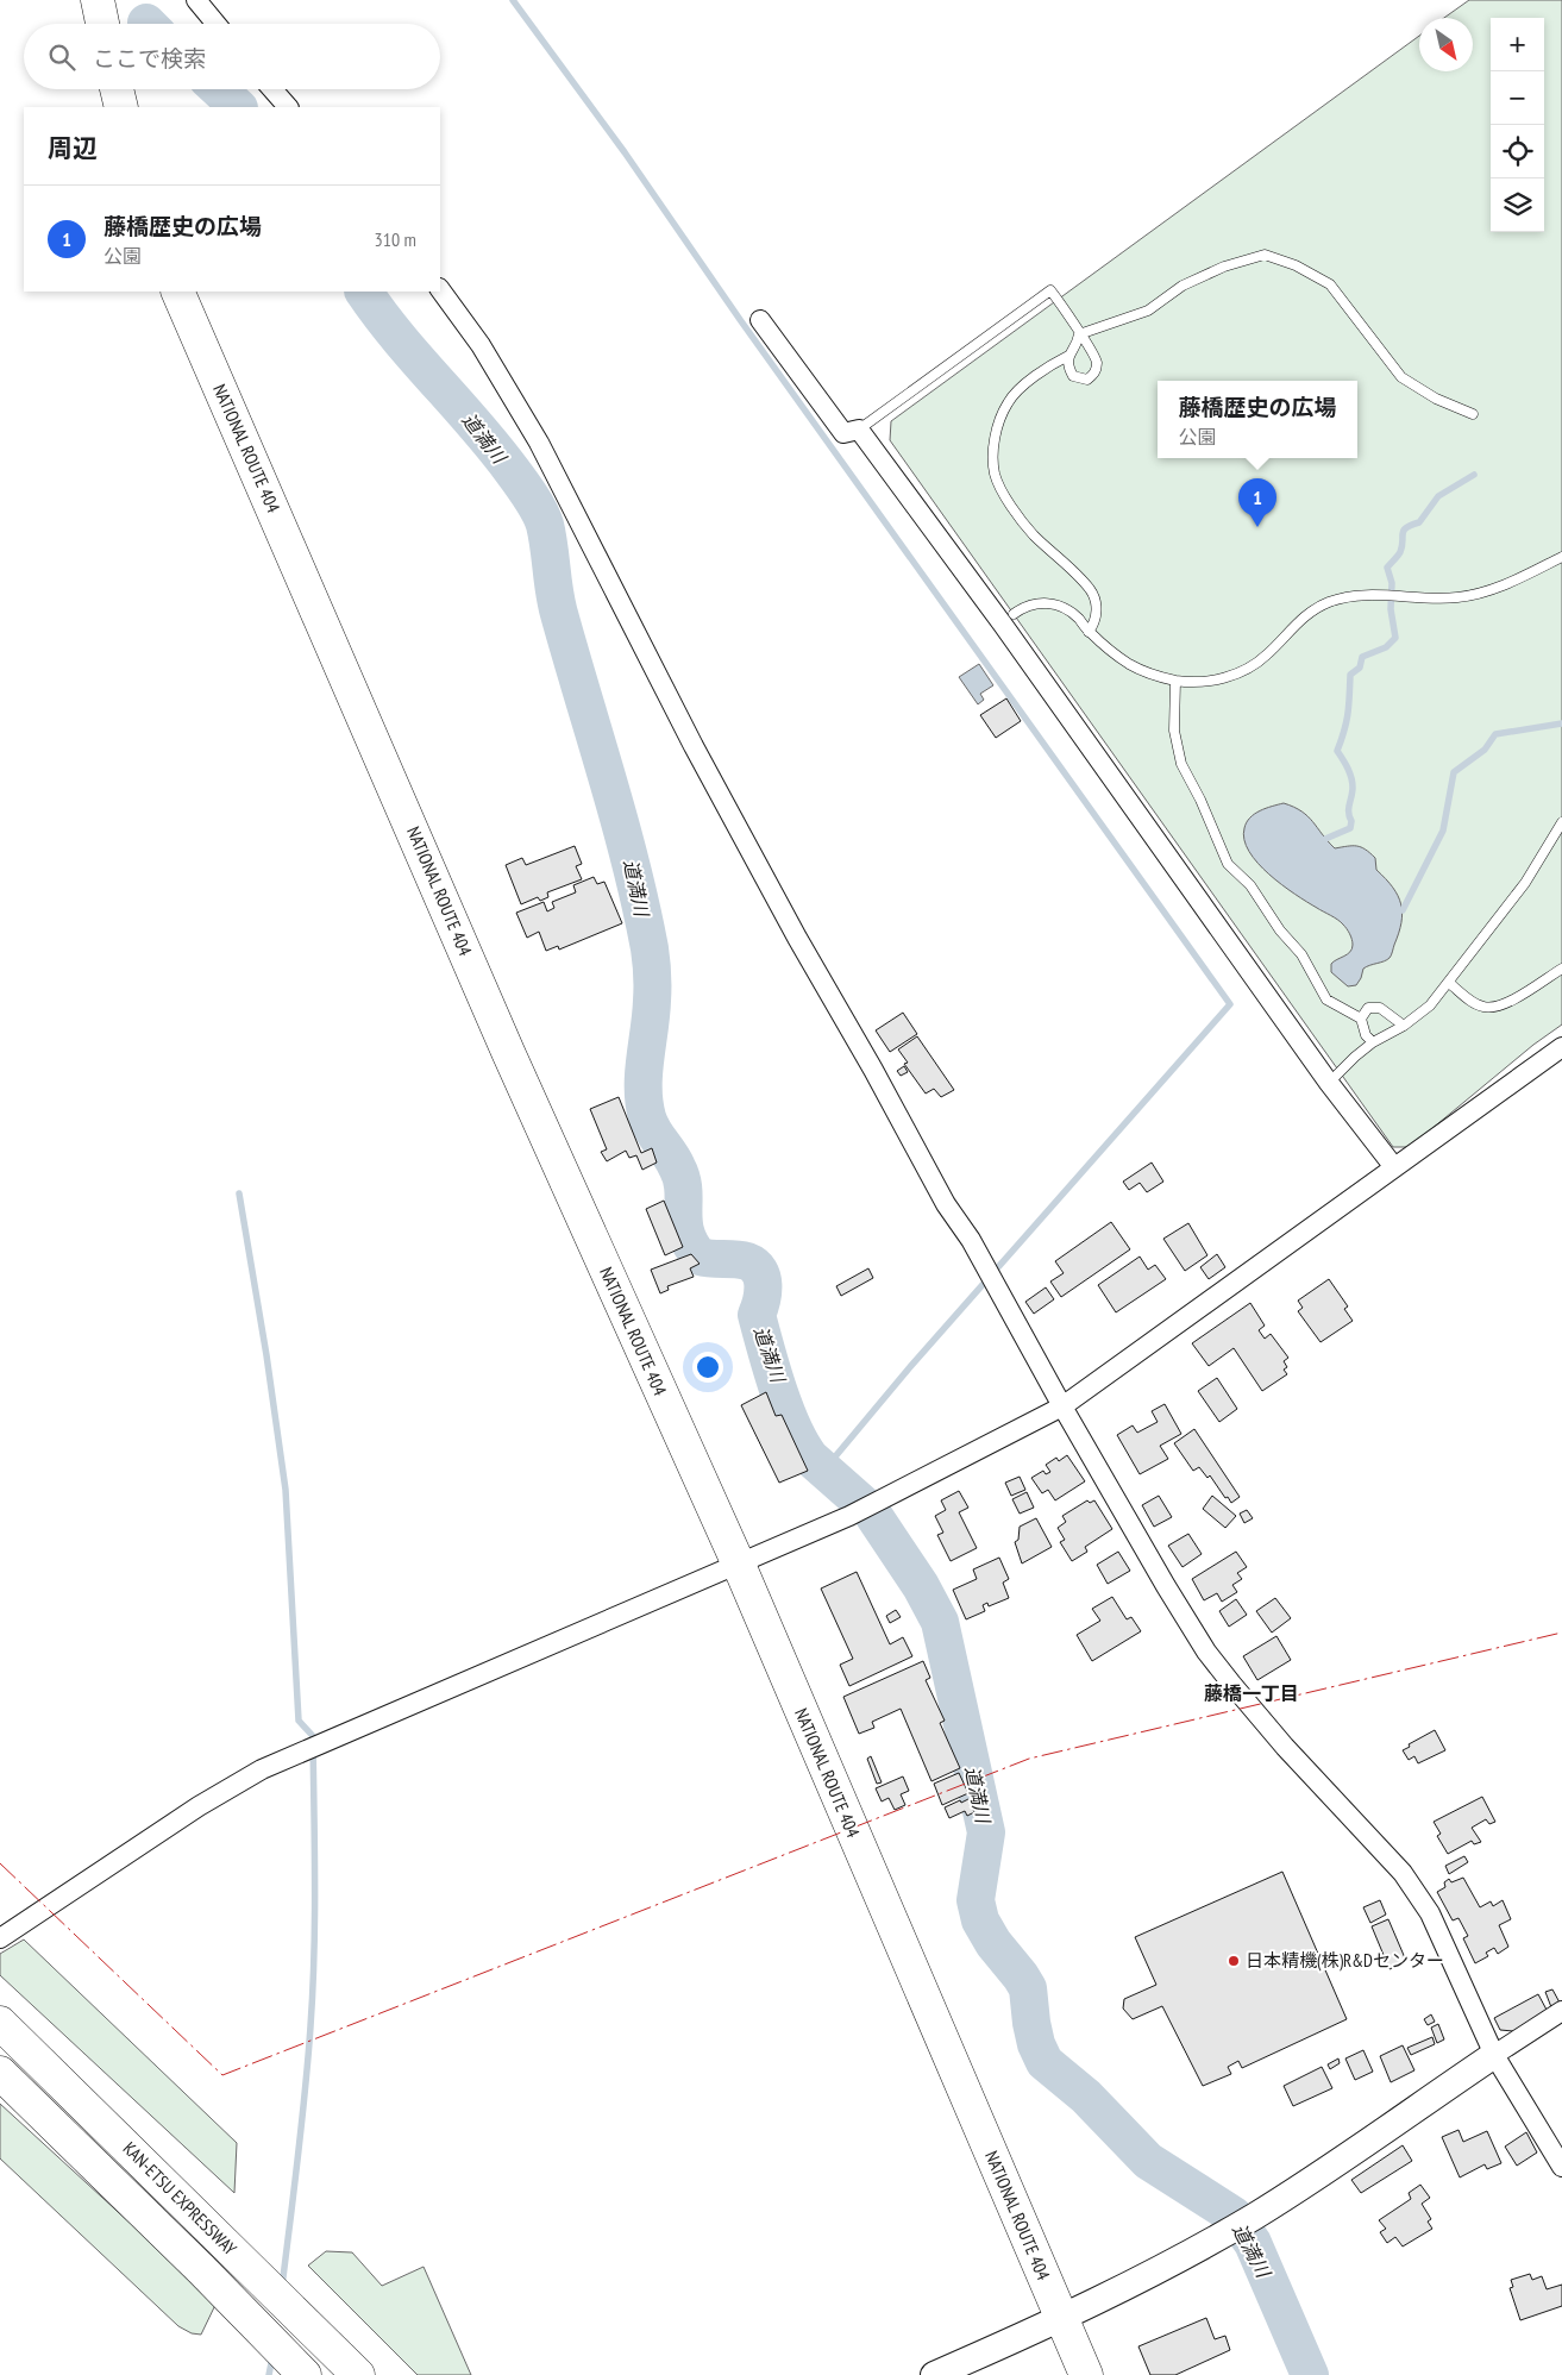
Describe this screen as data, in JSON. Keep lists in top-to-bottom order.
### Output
{
  "streets": {
    "highway": ["NATIONAL ROUTE 404", "KAN-ETSU EXPRESSWAY"]
  },
  "districts": ["藤橋一丁目"],
  "water": ["道満川"],
  "places": ["日本精機(株)R&Dセンター"],
  "north": "bottom right",
  "page": {
    "map_buttons": ["+", "−"],
    "search": "ここで検索",
    "heading": "周辺",
    "list": [
      {
        "mark": "1",
        "name": "藤橋歴史の広場",
        "note": "公園",
        "value": "310 m"
      }
    ],
    "popup": ["藤橋歴史の広場", "公園"],
    "pins": "1"
  }
}
